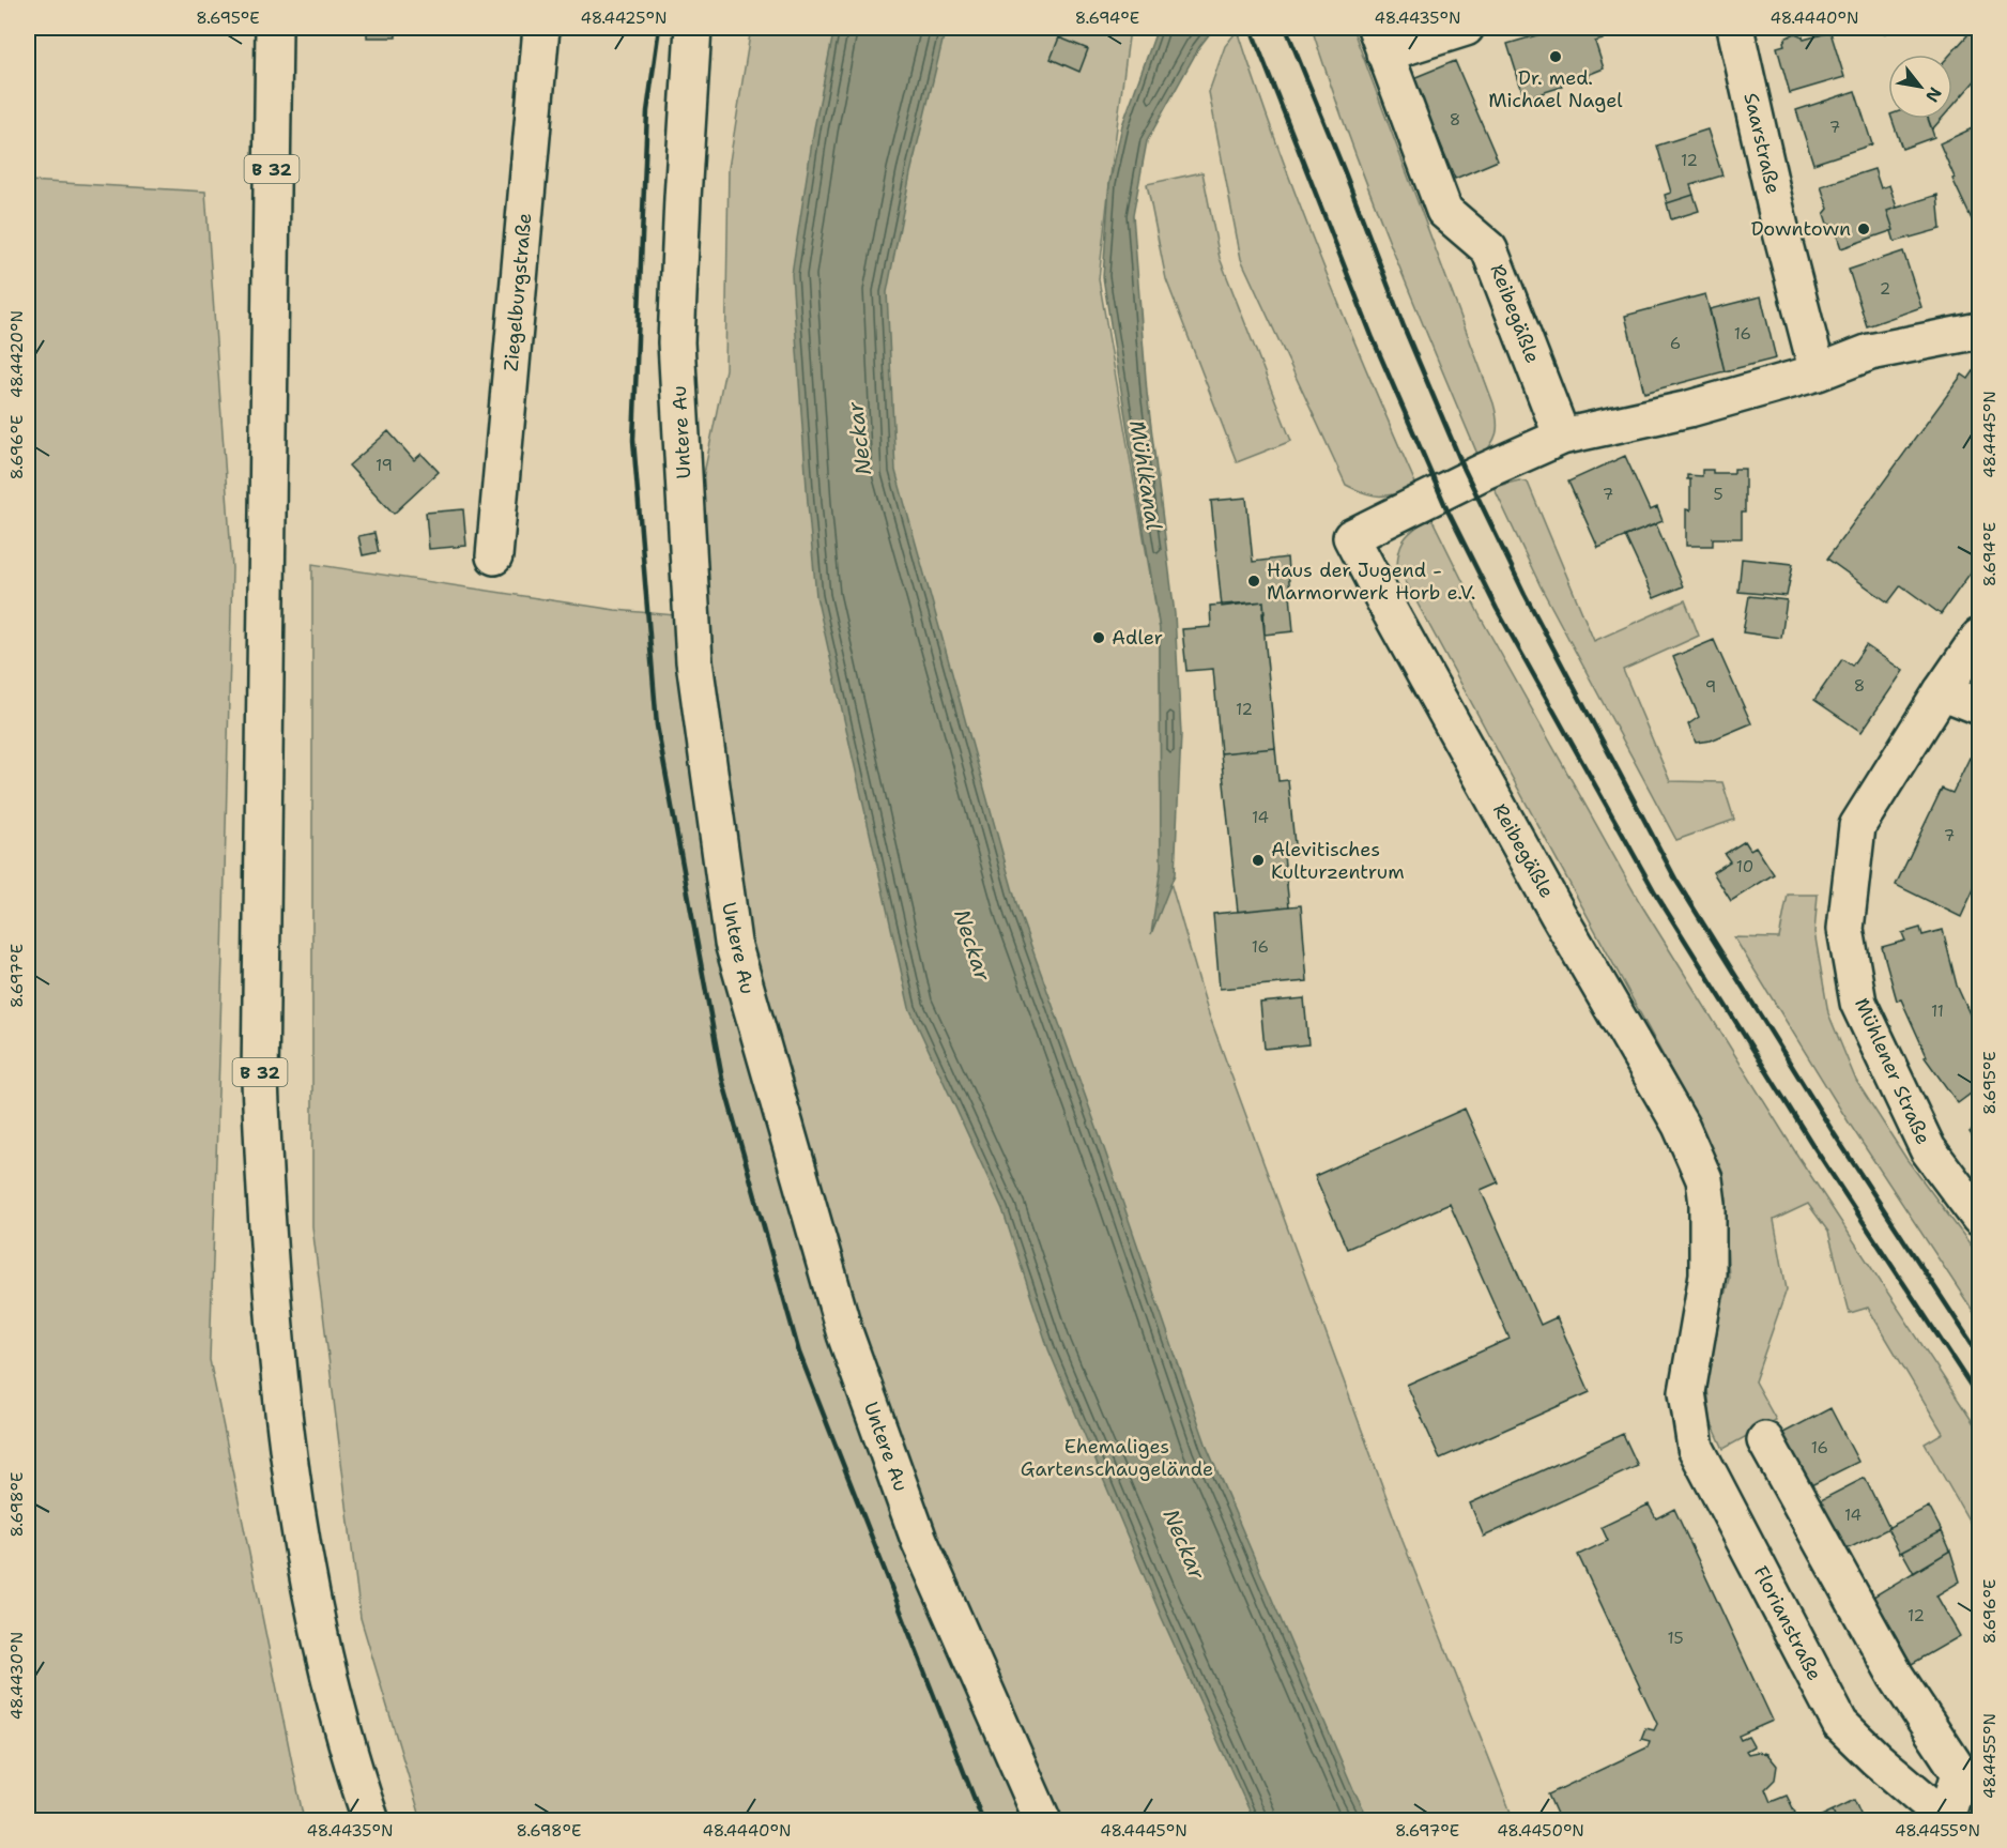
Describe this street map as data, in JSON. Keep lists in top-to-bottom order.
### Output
{
  "streets": {
    "street": [
      "Saarstraße",
      "B 32",
      "Ziegelburgstraße",
      "Reibegäßle",
      "Untere Au",
      "Mühlener Straße",
      "Florianstraße"
    ]
  },
  "crossings": [
    ["Saarstraße", "Reibegäßle"],
    ["Reibegäßle", "Florianstraße"]
  ],
  "water": ["Neckar", "Mühlkanal"],
  "parks": ["Ehemaliges Gartenschaugelände"],
  "places": [
    "Dr. med. Michael Nagel",
    "Downtown",
    "Haus der Jugend - Marmorwerk Horb e.V.",
    "Adler",
    "Alevitisches Kulturzentrum"
  ],
  "house_numbers": [
    "8",
    "7",
    "12",
    "2",
    "16",
    "6",
    "19",
    "7",
    "5",
    "8",
    "9",
    "12",
    "14",
    "7",
    "10",
    "16",
    "11",
    "16",
    "14",
    "12",
    "15"
  ],
  "north": "bottom right",
  "coordinates": [
    "8.695°E",
    "48.4425°N",
    "8.694°E",
    "48.4435°N",
    "48.4440°N",
    "48.4420°N",
    "48.4445°N",
    "8.696°E",
    "8.697°E",
    "8.698°E",
    "48.4430°N",
    "48.4455°N",
    "48.4450°N"
  ]
}
